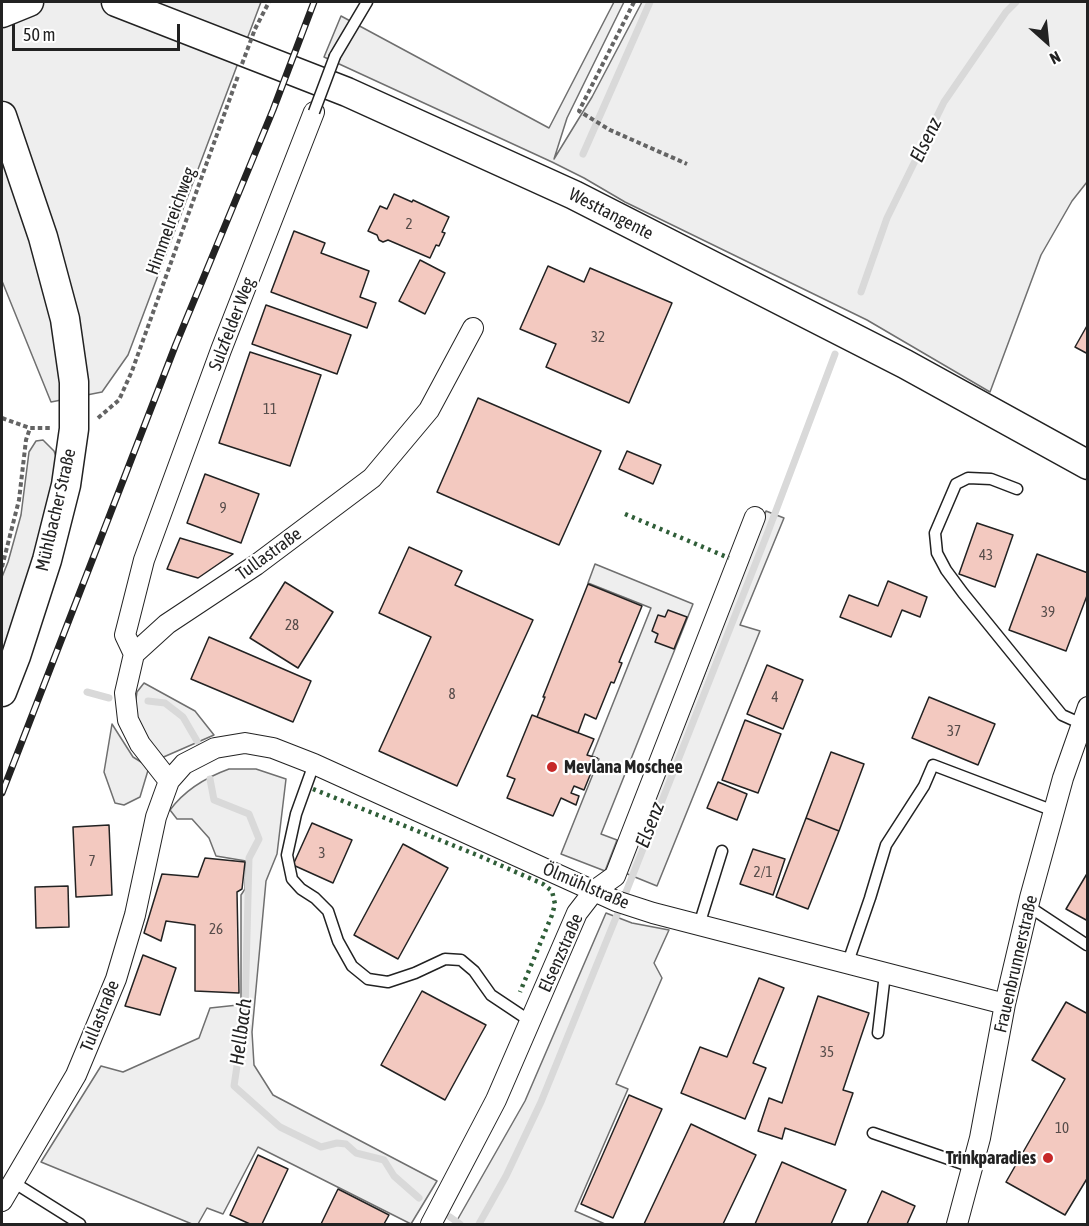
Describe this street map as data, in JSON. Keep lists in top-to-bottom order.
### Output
{
  "streets": {
    "main road": ["Westtangente", "Mühlbacher Straße"],
    "street": [
      "Sulzfelder Weg",
      "Tullastraße",
      "Ölmühlstraße",
      "Elsenzstraße",
      "Frauenbrunnerstraße"
    ],
    "path": ["Himmelreichweg"]
  },
  "crossings": [
    ["Himmelreichweg", "Mühlbacher Straße"],
    ["Sulzfelder Weg", "Tullastraße"],
    ["Tullastraße", "Ölmühlstraße"],
    ["Ölmühlstraße", "Elsenzstraße"],
    ["Ölmühlstraße", "Frauenbrunnerstraße"]
  ],
  "water": ["Elsenz", "Hellbach"],
  "places": ["Mevlana Moschee", "Trinkparadies"],
  "house_numbers": [
    "2",
    "32",
    "11",
    "9",
    "43",
    "39",
    "28",
    "8",
    "4",
    "37",
    "3",
    "7",
    "2/1",
    "26",
    "35",
    "10"
  ],
  "scale_bar": "50 m",
  "north": "bottom right"
}
